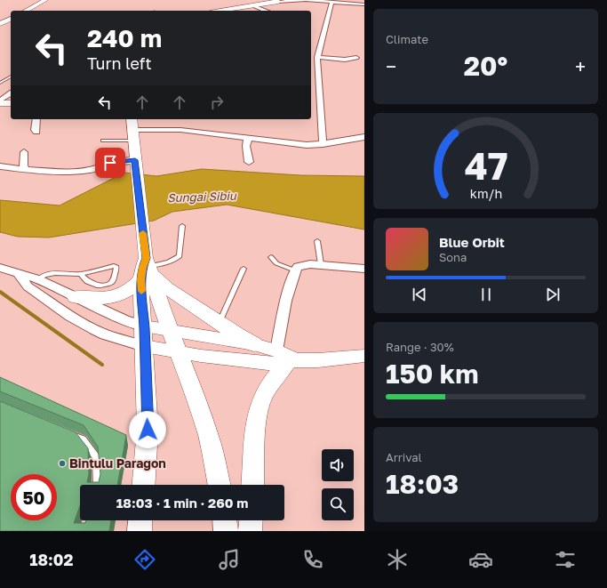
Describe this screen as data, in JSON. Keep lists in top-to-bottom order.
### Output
{
  "water": ["Sungai Sibiu"],
  "places": ["Bintulu Paragon"],
  "page": {
    "tile": [
      "Climate",
      ["Range · 30%", "150 km"],
      ["Arrival", "18:03"]
    ],
    "turn": ["240 m", "Turn left"],
    "heat": ["−", "20°", "+"],
    "song": ["Blue Orbit", "Sona"],
    "limit": "50",
    "trip": "18:03 · 1 min · 260 m",
    "tabs": "18:02",
    "gauge": ["47", "km/h"]
  }
}
